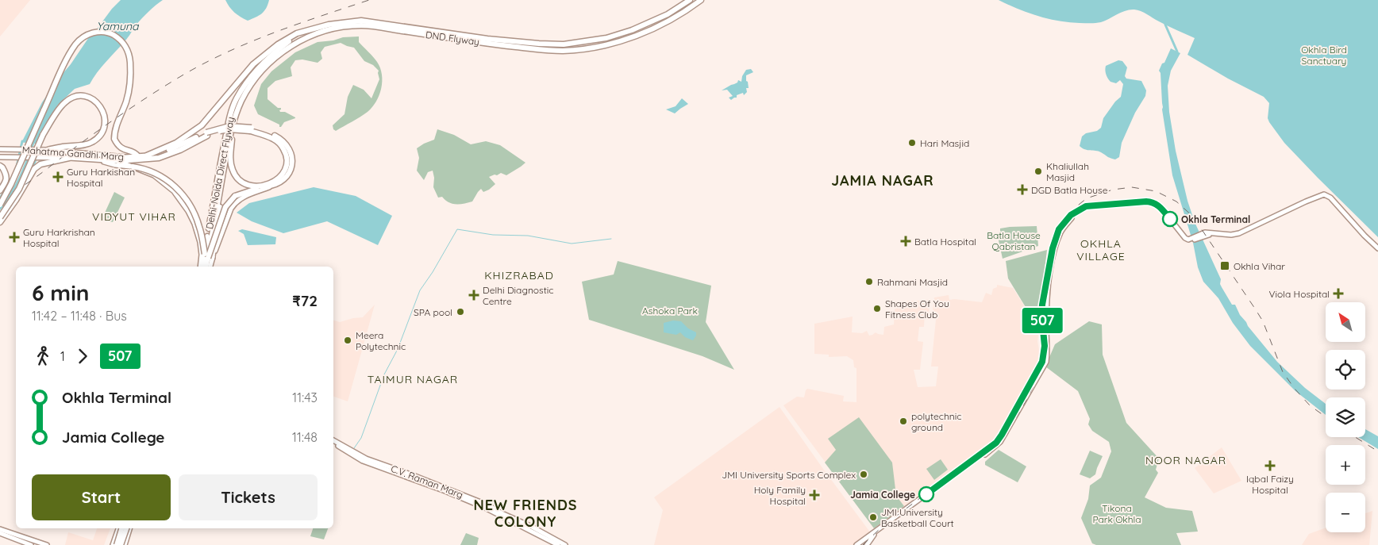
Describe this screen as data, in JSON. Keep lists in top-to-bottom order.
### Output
{
  "streets": {
    "highway": ["DND Flyway", "Delhi-Noida Direct Flyway"],
    "main road": ["Mahatma Gandhi Marg", "C.V. Raman Marg"]
  },
  "crossings": [
    ["DND Flyway", "Delhi-Noida Direct Flyway"]
  ],
  "districts": [
    "JAMIA NAGAR",
    "VIDYUT VIHAR",
    "OKHLA VILLAGE",
    "KHIZRABAD",
    "TAIMUR NAGAR",
    "NOOR NAGAR",
    "NEW FRIENDS COLONY"
  ],
  "water": ["Yamuna"],
  "parks": [
    "Okhla Bird Sanctuary",
    "Batla House Qabristan",
    "Ashoka Park",
    "Tikona Park Okhla"
  ],
  "places": {
    "other": [
      "Hari Masjid",
      "Khaliullah Masjid",
      "Okhla Terminal",
      "Rahmani Masjid",
      "Shapes Of You Fitness Club",
      "SPA pool",
      "Meera Polytechnic",
      "polytechnic ground",
      "JMI University Sports Complex",
      "Jamia College",
      "JMI University Basketball Court"
    ],
    "health": [
      "Guru Harkishan Hospital",
      "DGD Batla House",
      "Guru Harkrishan Hospital",
      "Batla Hospital",
      "Viola Hospital",
      "Delhi Diagnostic Centre",
      "Iqbal Faizy Hospital",
      "Holy Family Hospital"
    ],
    "transit": ["Okhla Vihar"]
  },
  "lines": ["bus line 507"],
  "north": "top left",
  "page": {
    "on_map": "507",
    "heading": ["6 min", "11:42 – 11:48 · Bus", "₹72"],
    "map_buttons": ["+", "−"],
    "legs": ["1", "507"],
    "list": [
      {
        "name": "Okhla Terminal",
        "value": "11:43"
      },
      {
        "name": "Jamia College",
        "value": "11:48"
      }
    ],
    "buttons": ["Start", "Tickets"]
  }
}
